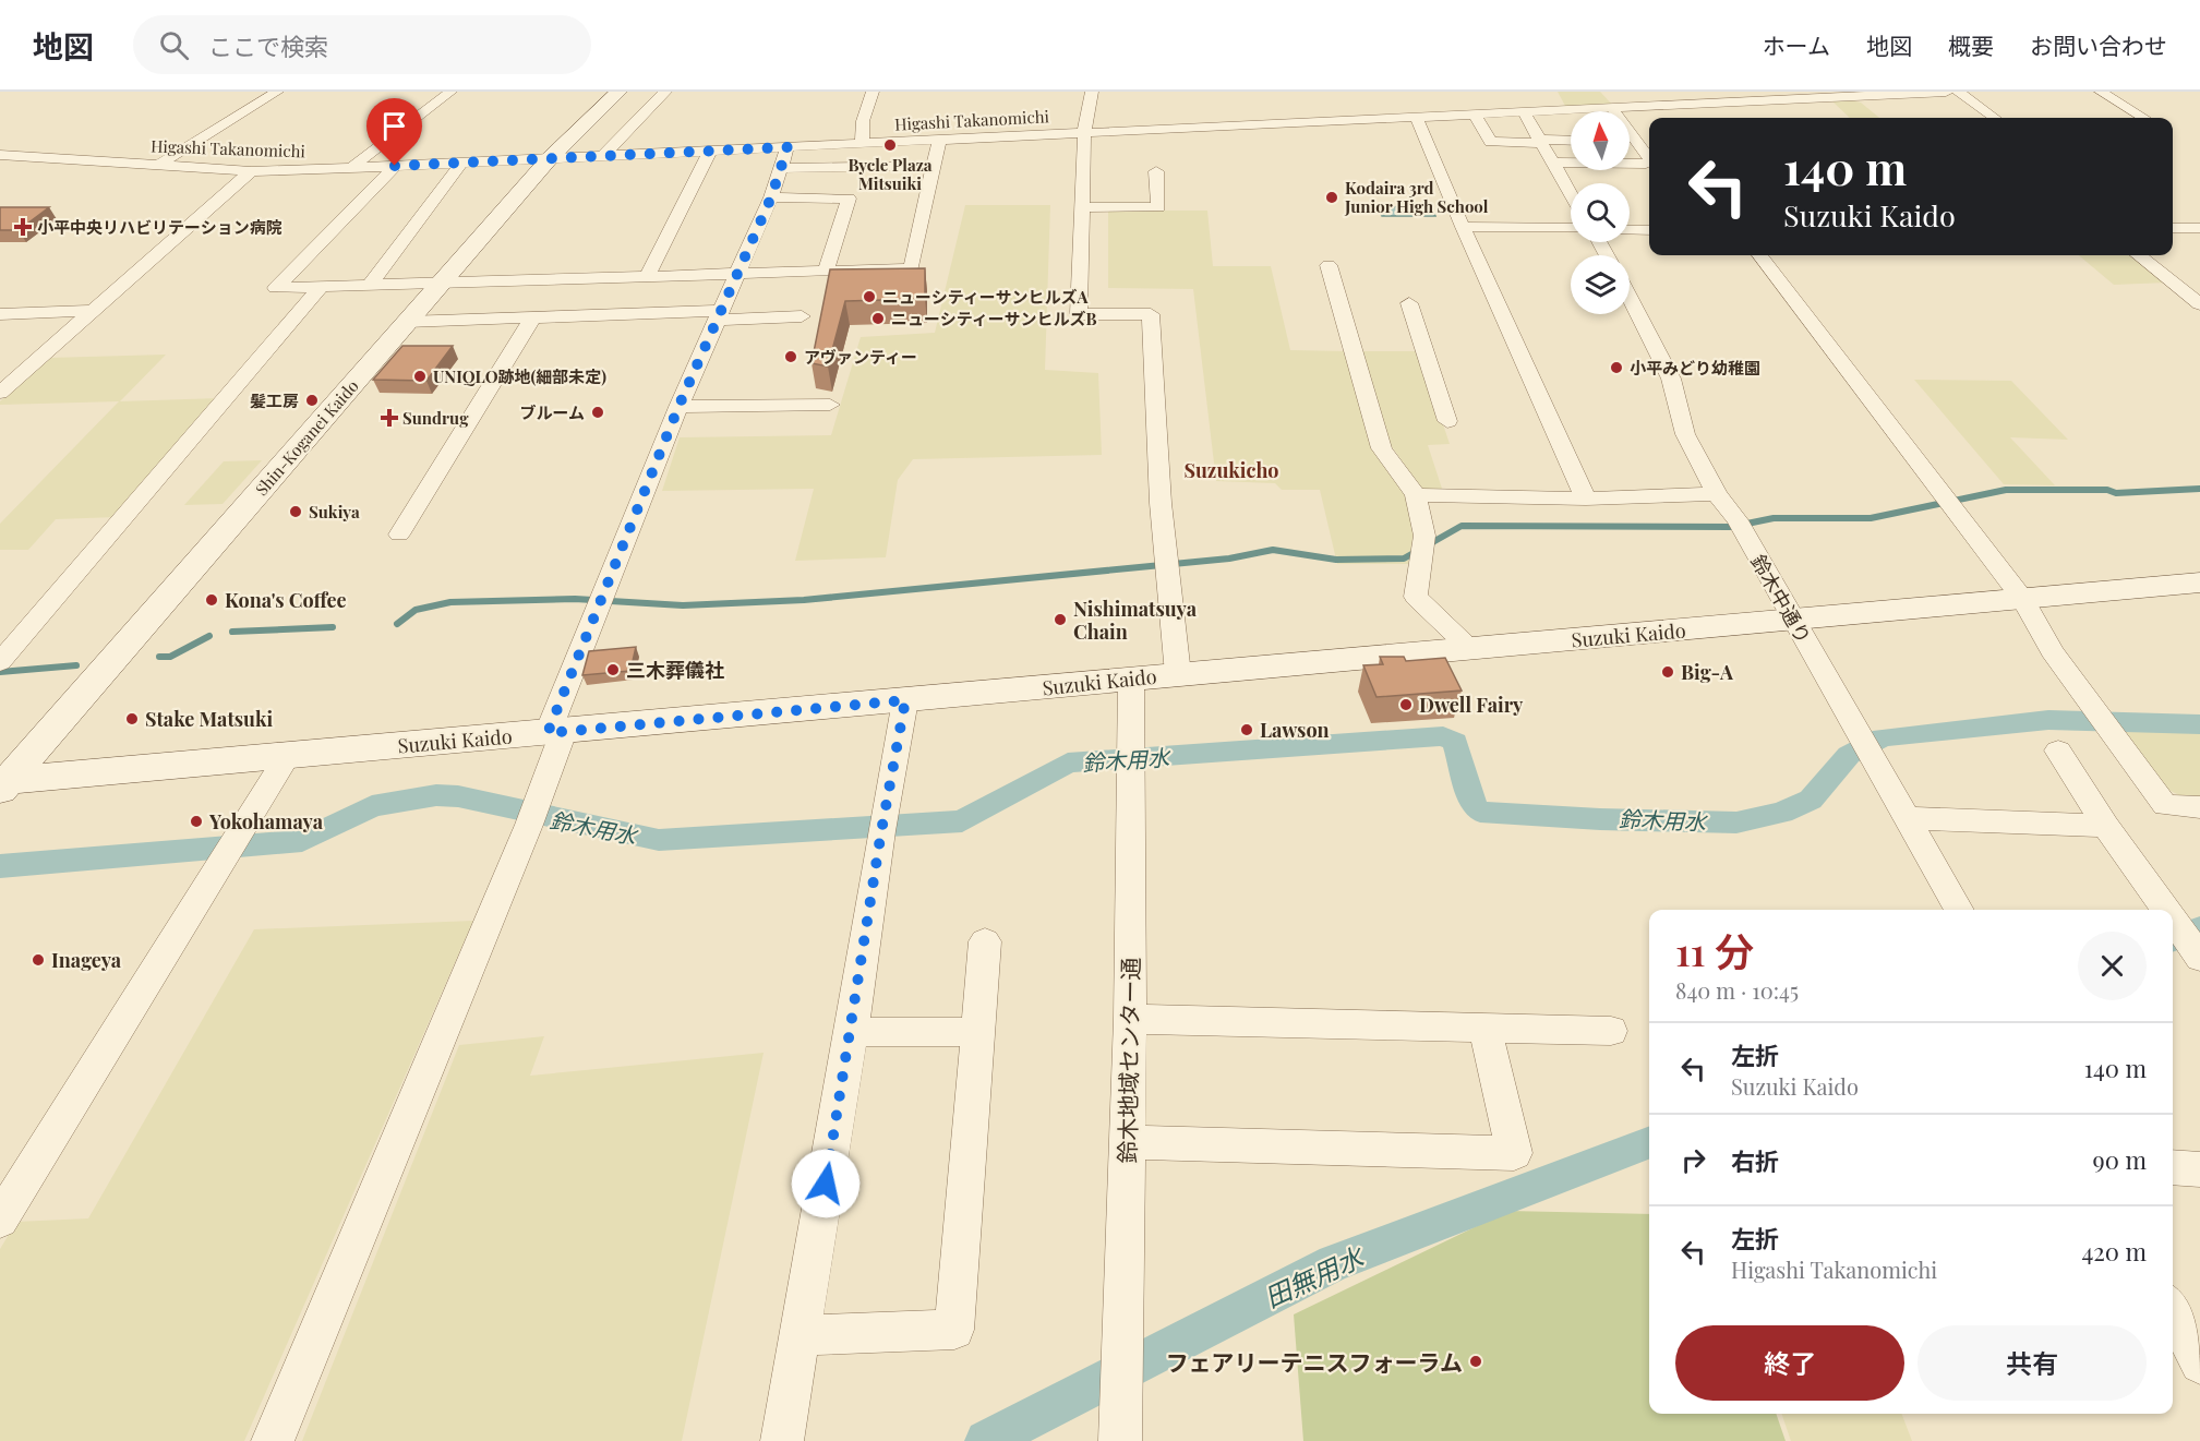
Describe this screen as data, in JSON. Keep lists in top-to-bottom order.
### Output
{
  "streets": {
    "main road": ["Shin-Koganei Kaido", "Suzuki Kaido"],
    "street": ["Higashi Takanomichi", "鈴木中通り", "鈴木地域センター通"]
  },
  "crossings": [
    ["Higashi Takanomichi", "Shin-Koganei Kaido"],
    ["Shin-Koganei Kaido", "Suzuki Kaido"],
    ["鈴木中通り", "Suzuki Kaido"],
    ["Suzuki Kaido", "鈴木地域センター通"]
  ],
  "districts": ["Suzukicho"],
  "water": ["鈴木用水", "田無用水"],
  "places": {
    "other": [
      "Bycle Plaza Mitsuiki",
      "Kodaira 3rd Junior High School",
      "ニューシティーサンヒルズA",
      "ニューシティーサンヒルズB",
      "アヴァンティー",
      "小平みどり幼稚園",
      "UNIQLO跡地(細部未定)",
      "髪工房",
      "ブルーム",
      "Sukiya",
      "Kona's Coffee",
      "Nishimatsuya Chain",
      "三木葬儀社",
      "Big-A",
      "Dwell Fairy",
      "Stake Matsuki",
      "Lawson",
      "Yokohamaya",
      "Inageya",
      "フェアリーテニスフォーラム"
    ],
    "health": ["小平中央リハビリテーション病院", "Sundrug"]
  },
  "north": "top",
  "page": {
    "header": "地図",
    "search": "ここで検索",
    "nav": [
      "ホーム",
      "地図",
      "概要",
      "お問い合わせ"
    ],
    "turn": ["140 m", "Suzuki Kaido"],
    "heading": ["11 分", "840 m · 10:45"],
    "list": [
      {
        "name": "左折",
        "note": "Suzuki Kaido",
        "value": "140 m"
      },
      {
        "name": "右折",
        "value": "90 m"
      },
      {
        "name": "左折",
        "note": "Higashi Takanomichi",
        "value": "420 m"
      }
    ],
    "buttons": ["終了", "共有"]
  }
}
